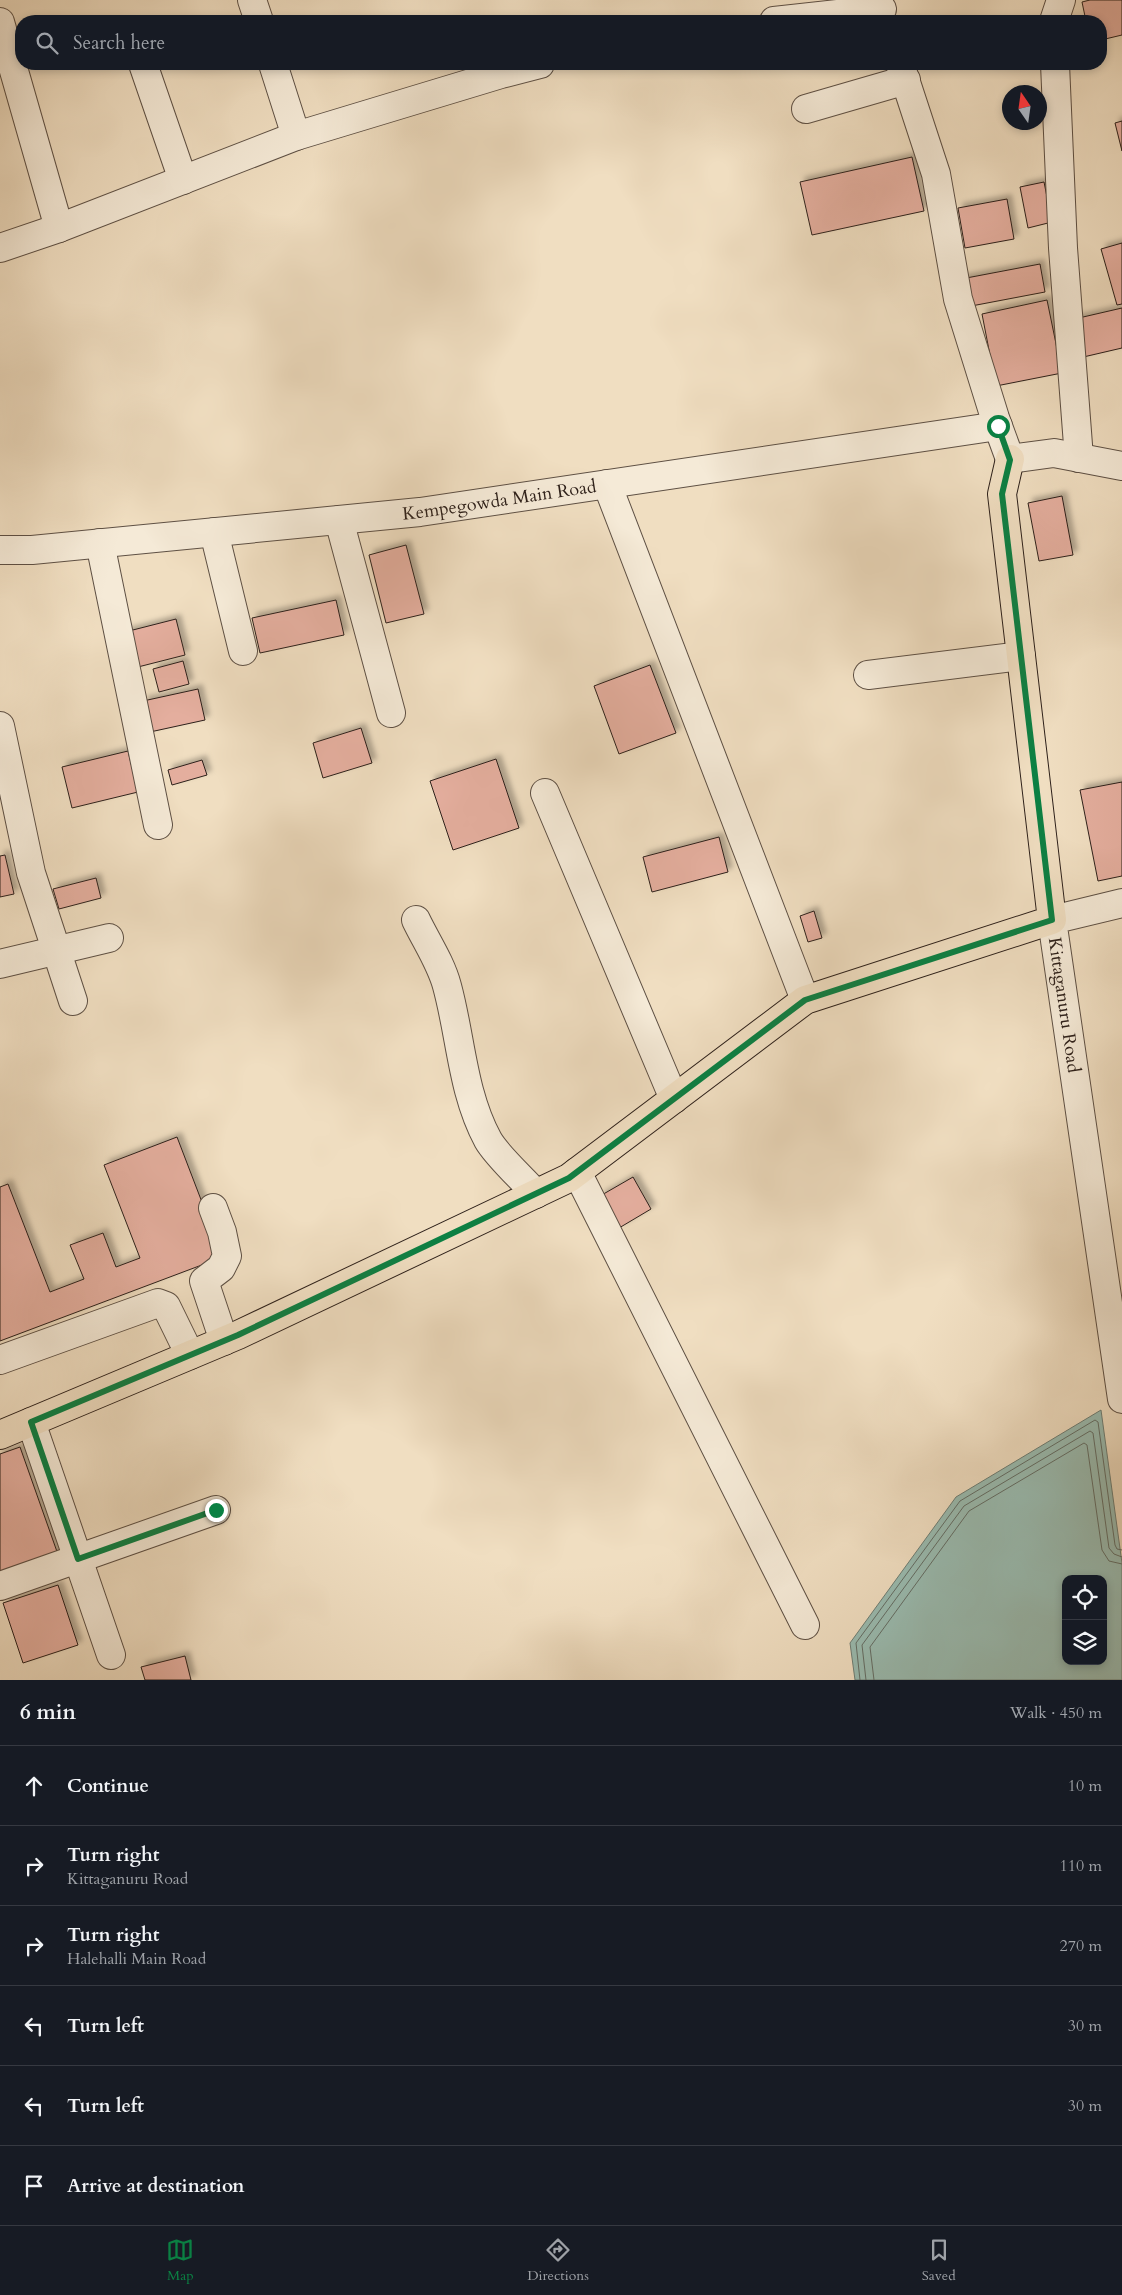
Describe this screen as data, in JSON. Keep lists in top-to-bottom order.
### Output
{
  "streets": {
    "main road": ["Kittaganuru Road"],
    "street": ["Kempegowda Main Road"]
  },
  "north": "top",
  "page": {
    "search": "Search here",
    "heading": ["6 min", "Walk · 450 m"],
    "list": [
      ["Continue", "10 m"],
      ["Turn right", "Kittaganuru Road", "110 m"],
      ["Turn right", "Halehalli Main Road", "270 m"],
      ["Turn left", "30 m"],
      ["Turn left", "30 m"],
      "Arrive at destination"
    ],
    "nav": ["Map", "Directions", "Saved"]
  }
}
